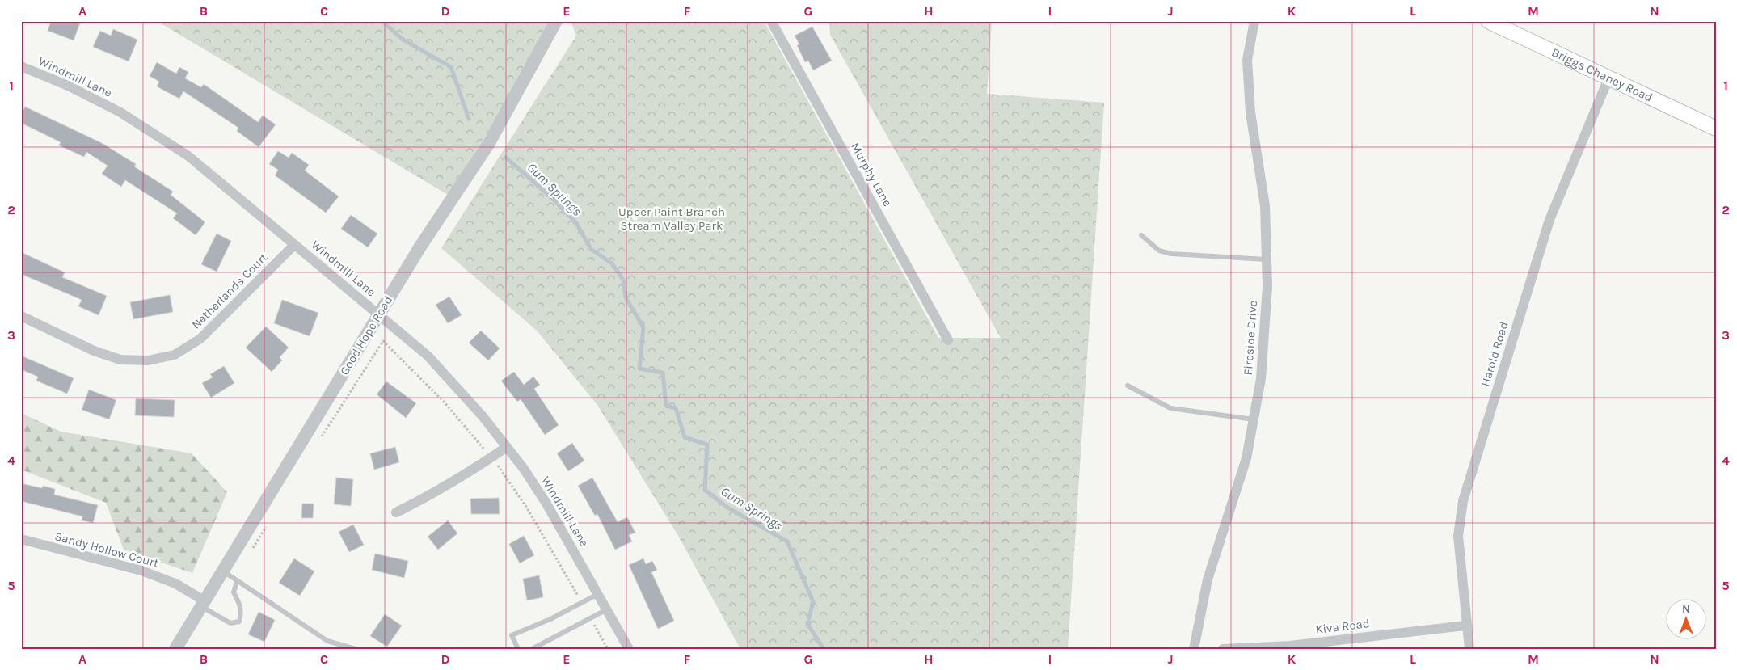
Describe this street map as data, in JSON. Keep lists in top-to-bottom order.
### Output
{
  "streets": {
    "main road": ["Briggs Chaney Road"],
    "street": [
      "Windmill Lane",
      "Murphy Lane",
      "Netherlands Court",
      "Good Hope Road",
      "Fireside Drive",
      "Harold Road",
      "Sandy Hollow Court",
      "Kiva Road"
    ]
  },
  "crossings": [
    ["Briggs Chaney Road", "Harold Road"],
    ["Windmill Lane", "Netherlands Court"],
    ["Windmill Lane", "Good Hope Road"],
    ["Good Hope Road", "Sandy Hollow Court"],
    ["Harold Road", "Kiva Road"]
  ],
  "water": ["Gum Springs"],
  "parks": ["Upper Paint Branch Stream Valley Park"],
  "north": "top",
  "grid": {
    "columns": [
      "A",
      "B",
      "C",
      "D",
      "E",
      "F",
      "G",
      "H",
      "I",
      "J",
      "K",
      "L",
      "M",
      "N"
    ],
    "rows": [
      "1",
      "2",
      "3",
      "4",
      "5"
    ]
  }
}
